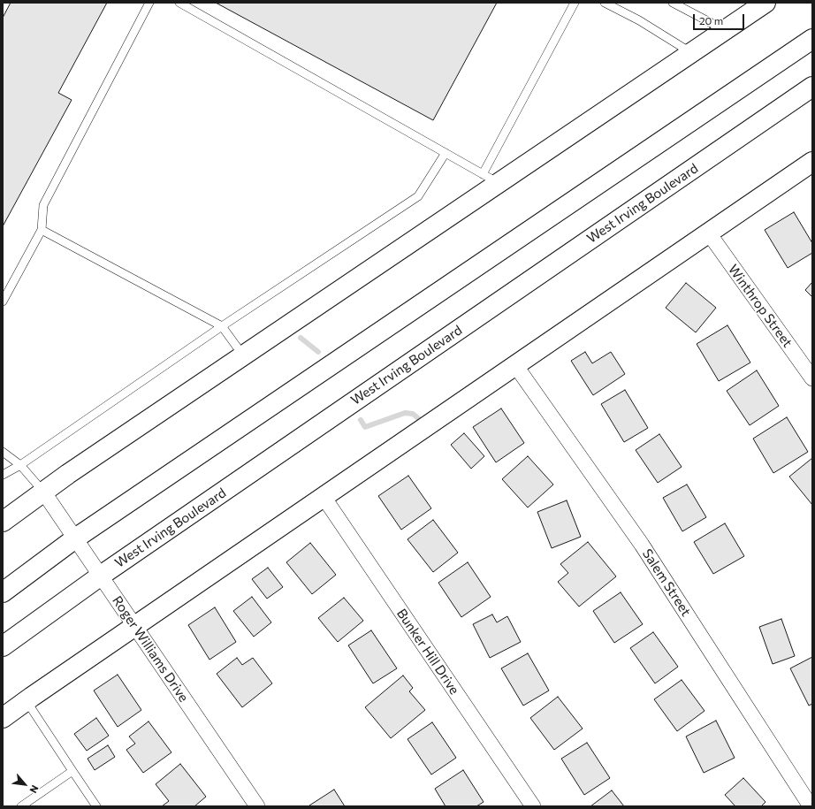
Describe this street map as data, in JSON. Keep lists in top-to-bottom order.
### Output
{
  "streets": {
    "main road": ["West Irving Boulevard"],
    "street": [
      "Winthrop Street",
      "Salem Street",
      "Roger Williams Drive",
      "Bunker Hill Drive"
    ]
  },
  "crossings": [
    ["West Irving Boulevard", "Roger Williams Drive"]
  ],
  "scale_bar": "20 m",
  "north": "bottom right"
}
